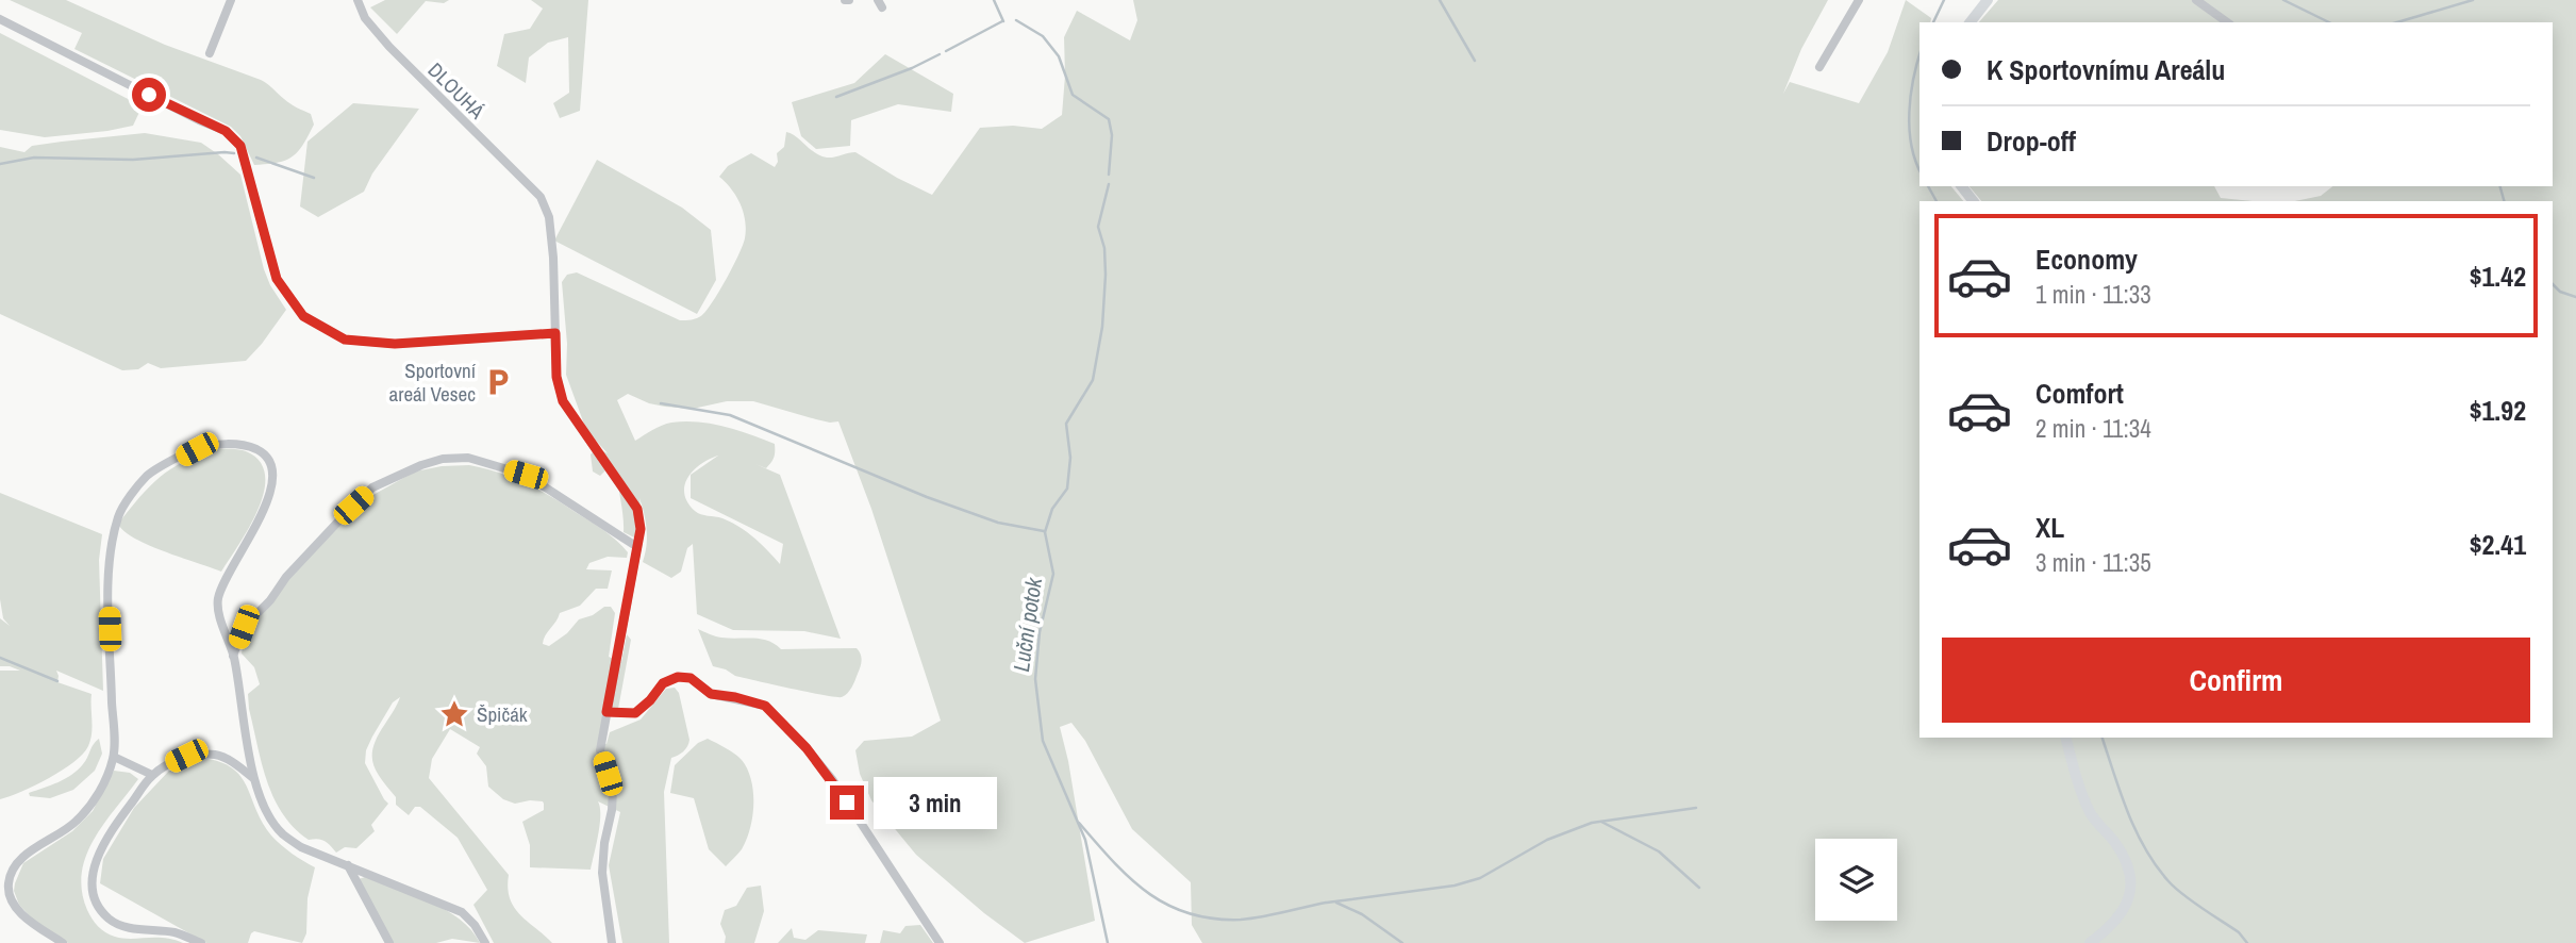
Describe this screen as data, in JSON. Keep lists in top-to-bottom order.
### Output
{
  "streets": {
    "street": ["DLOUHÁ"]
  },
  "water": ["Luční potok"],
  "places": {
    "parking": ["Sportovní areál Vesec"],
    "place": ["Špičák"]
  },
  "page": {
    "banner": ["K Sportovnímu Areálu", "Drop-off"],
    "list": [
      {
        "name": "Economy",
        "note": "1 min · 11:33",
        "value": "$1.42"
      },
      {
        "name": "Comfort",
        "note": "2 min · 11:34",
        "value": "$1.92"
      },
      {
        "name": "XL",
        "note": "3 min · 11:35",
        "value": "$2.41"
      }
    ],
    "buttons": "Confirm",
    "bubble": "3 min"
  }
}
